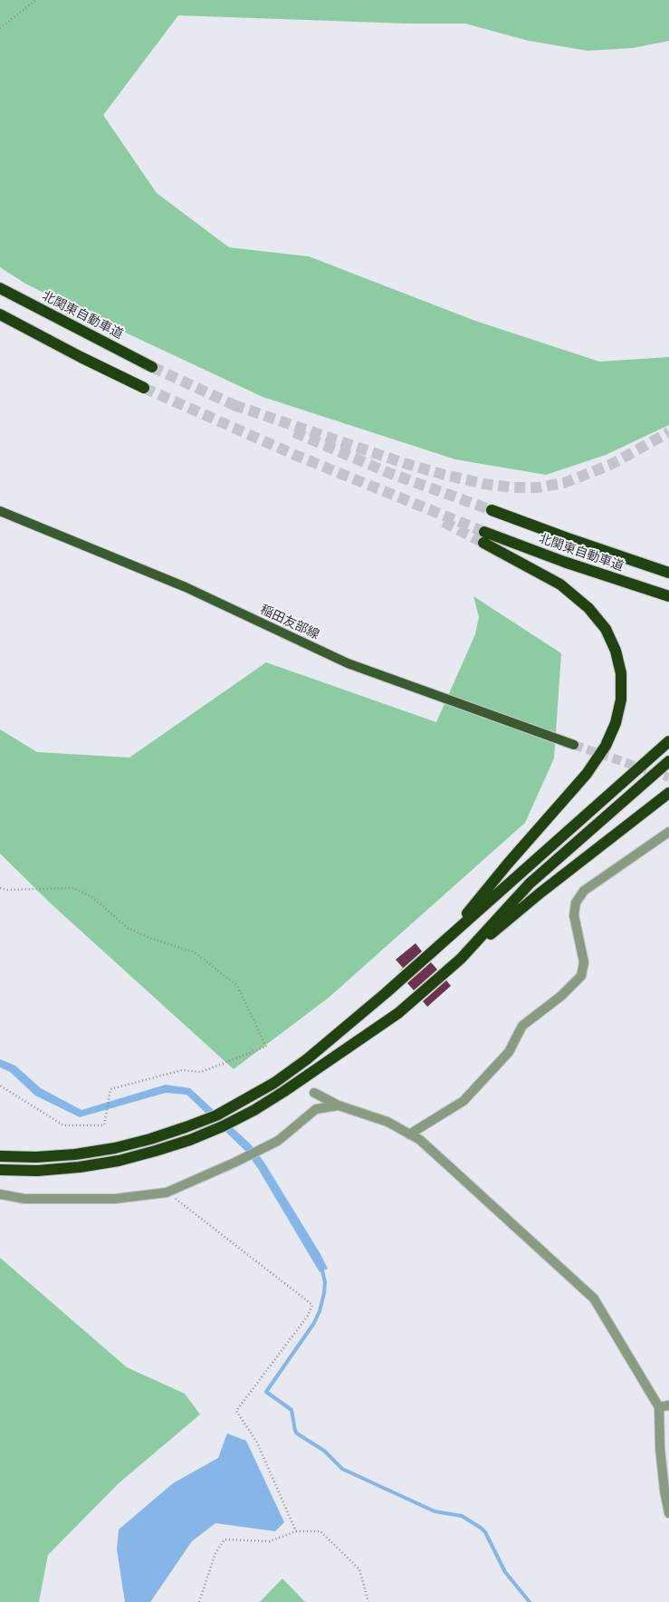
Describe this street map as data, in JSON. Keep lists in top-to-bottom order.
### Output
{
  "streets": {
    "highway": ["北関東自動車道"],
    "main road": ["稲田友部線"]
  }
}
